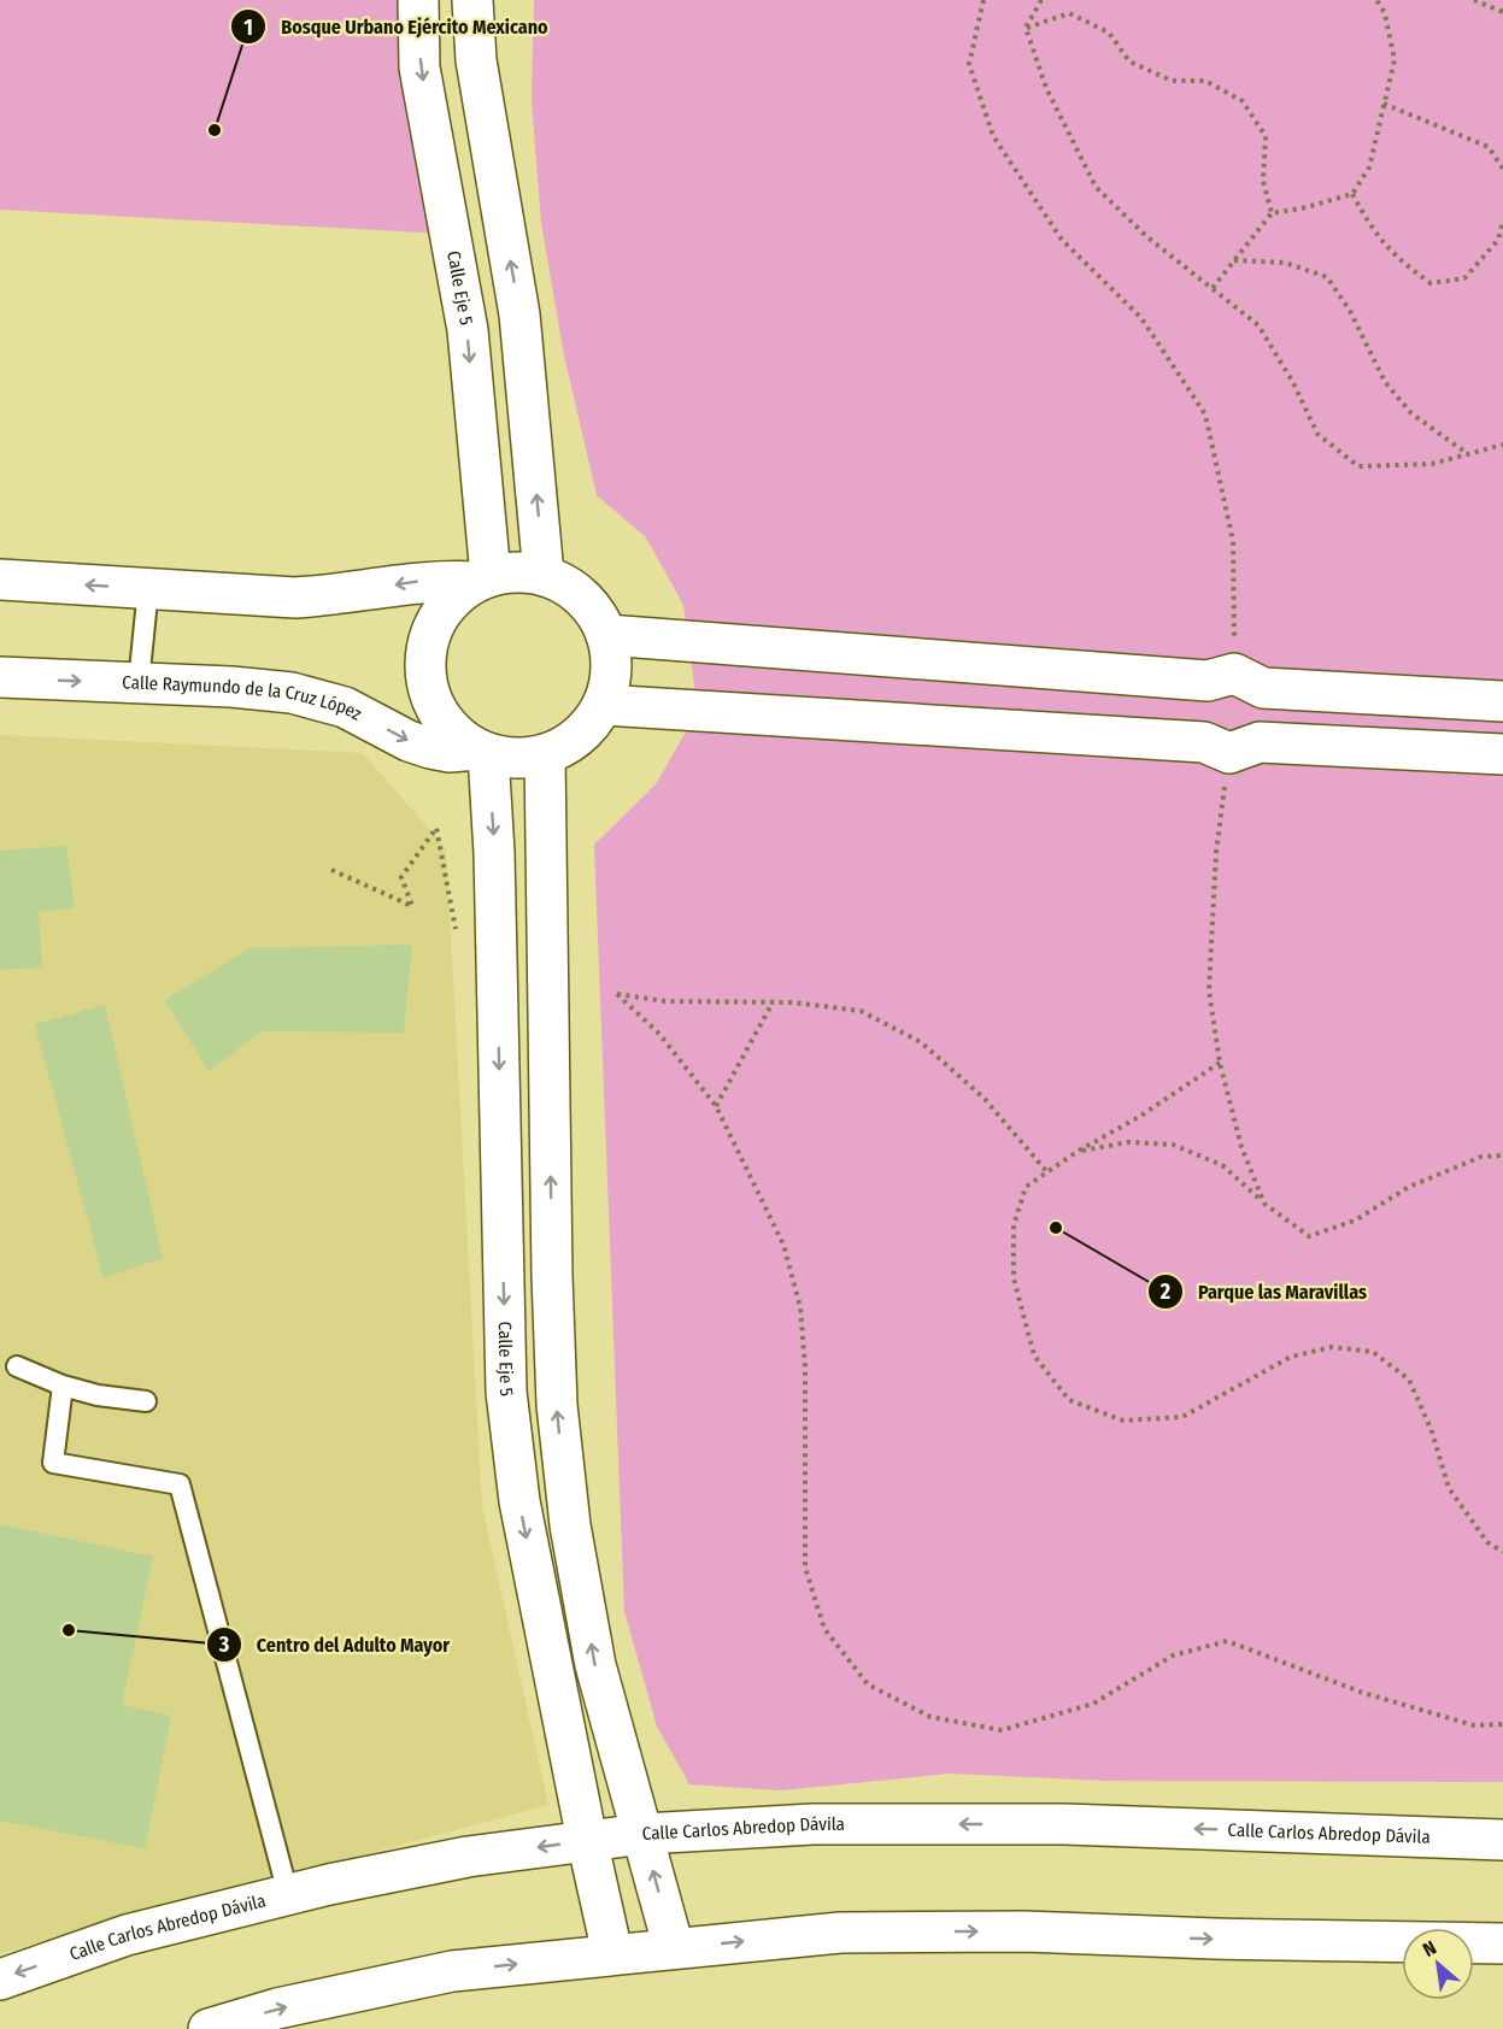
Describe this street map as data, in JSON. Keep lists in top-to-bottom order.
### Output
{
  "streets": {
    "street": ["Calle Eje 5", "Calle Raymundo de la Cruz López", "Calle Carlos Abredop Dávila"]
  },
  "crossings": [
    ["Calle Eje 5", "Calle Raymundo de la Cruz López"],
    ["Calle Eje 5", "Calle Carlos Abredop Dávila"]
  ],
  "places": ["Bosque Urbano Ejército Mexicano", "Parque las Maravillas", "Centro del Adulto Mayor"],
  "north": "top left"
}
